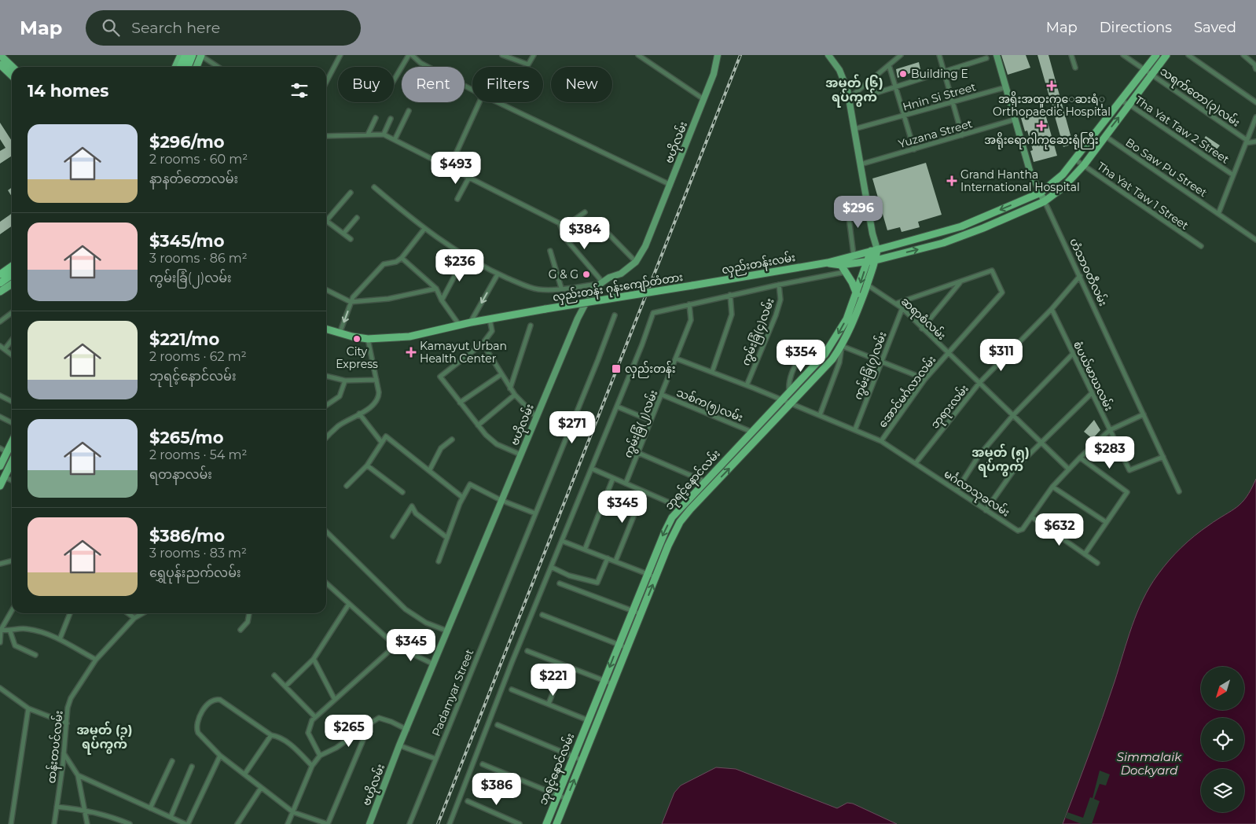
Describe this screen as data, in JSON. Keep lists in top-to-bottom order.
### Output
{
  "streets": {
    "main road": [
      "ဗဟိုလမ်း",
      "လှည်းတန်းလမ်း",
      "ဟံသာဝတီလမ်း",
      "လှည်းတန်း ဂုန်းကျော်တံတား",
      "ဘုရင့်နောင်လမ်း"
    ],
    "street": [
      "Hnin Si Street",
      "သရက်တော(၃)လမ်း",
      "Tha Yat Taw 2 Street",
      "Yuzana Street",
      "Bo Saw Pu Street",
      "Tha Yat Taw 1 Street",
      "ဆရာစံလမ်း",
      "ကွမ်းခြံ(၄)လမ်း",
      "ကွမ်းခြံ(၇)လမ်း",
      "စံပယ်မာဃလမ်း",
      "အောင်မင်္ဂလာလမ်း",
      "သစ်က(၅)လမ်း",
      "ဘုရားလမ်း",
      "ကွမ်းခြံ(၂)လမ်း",
      "မင်္ဂလာသုခလမ်း",
      "Padamyar Street",
      "ထန်းတပင်လမ်း"
    ]
  },
  "crossings": [
    ["Hnin Si Street", "ဟံသာဝတီလမ်း"],
    ["သရက်တော(၃)လမ်း", "လှည်းတန်းလမ်း"],
    ["Tha Yat Taw 2 Street", "လှည်းတန်းလမ်း"],
    ["Yuzana Street", "ဟံသာဝတီလမ်း"],
    ["Bo Saw Pu Street", "လှည်းတန်းလမ်း"],
    ["Tha Yat Taw 1 Street", "လှည်းတန်းလမ်း"],
    ["လှည်းတန်းလမ်း", "ဟံသာဝတီလမ်း"],
    ["လှည်းတန်းလမ်း", "လှည်းတန်း ဂုန်းကျော်တံတား"],
    ["လှည်းတန်းလမ်း", "ဘုရင့်နောင်လမ်း"],
    ["ဟံသာဝတီလမ်း", "စံပယ်မာဃလမ်း"],
    ["ဟံသာဝတီလမ်း", "ဘုရားလမ်း"],
    ["ဟံသာဝတီလမ်း", "မင်္ဂလာသုခလမ်း"],
    ["ဆရာစံလမ်း", "ကွမ်းခြံ(၇)လမ်း"],
    ["ဆရာစံလမ်း", "အောင်မင်္ဂလာလမ်း"],
    ["ဆရာစံလမ်း", "ဘုရားလမ်း"],
    ["ဆရာစံလမ်း", "ဘုရင့်နောင်လမ်း"],
    ["ဆရာစံလမ်း", "မင်္ဂလာသုခလမ်း"],
    ["ကွမ်းခြံ(၄)လမ်း", "ကွမ်းခြံ(၂)လမ်း"],
    ["ကွမ်းခြံ(၄)လမ်း", "မင်္ဂလာသုခလမ်း"],
    ["ကွမ်းခြံ(၇)လမ်း", "မင်္ဂလာသုခလမ်း"],
    ["စံပယ်မာဃလမ်း", "ဘုရားလမ်း"],
    ["စံပယ်မာဃလမ်း", "မင်္ဂလာသုခလမ်း"],
    ["အောင်မင်္ဂလာလမ်း", "မင်္ဂလာသုခလမ်း"],
    ["သစ်က(၅)လမ်း", "ကွမ်းခြံ(၂)လမ်း"],
    ["သစ်က(၅)လမ်း", "ဘုရင့်နောင်လမ်း"],
    ["ဘုရားလမ်း", "မင်္ဂလာသုခလမ်း"],
    ["ကွမ်းခြံ(၂)လမ်း", "မင်္ဂလာသုခလမ်း"],
    ["ဘုရင့်နောင်လမ်း", "မင်္ဂလာသုခလမ်း"]
  ],
  "districts": ["အမှတ် (၆) ရပ်ကွက်", "အမှတ် (၅) ရပ်ကွက်", "အမှတ် (၁) ရပ်ကွက်"],
  "water": ["Simmalaik Dockyard"],
  "places": {
    "other": ["Building E", "G & G", "City Express"],
    "health": [
      "အရိုးအထူးကုေဆးရံု Orthopaedic Hospital",
      "အရိုးရောဂါကုဆေးရုံကြီး",
      "Grand Hantha International Hospital",
      "Kamayut Urban Health Center"
    ],
    "transit": ["လှည်းတန်း"]
  },
  "north": "bottom left",
  "page": {
    "header": "Map",
    "search": "Search here",
    "nav": ["Map", "Directions", "Saved"],
    "chip": [
      "Buy",
      "Rent",
      "Filters",
      "New"
    ],
    "heading": "14 homes",
    "list": [
      {
        "name": "$296/mo",
        "note": "2 rooms · 60 m² · နာနတ်တောလမ်း"
      },
      {
        "name": "$345/mo",
        "note": "3 rooms · 86 m² · ကွမ်းခြံ(၂)လမ်း"
      },
      {
        "name": "$221/mo",
        "note": "2 rooms · 62 m² · ဘုရင့်နောင်လမ်း"
      },
      {
        "name": "$265/mo",
        "note": "2 rooms · 54 m² · ရတနာလမ်း"
      },
      {
        "name": "$386/mo",
        "note": "3 rooms · 83 m² · ရွှေပုန်းညက်လမ်း"
      }
    ],
    "price": [
      "$493",
      "$296",
      "$384",
      "$236",
      "$311",
      "$354",
      "$271",
      "$283",
      "$345",
      "$632",
      "$345",
      "$221",
      "$265",
      "$386"
    ]
  }
}
